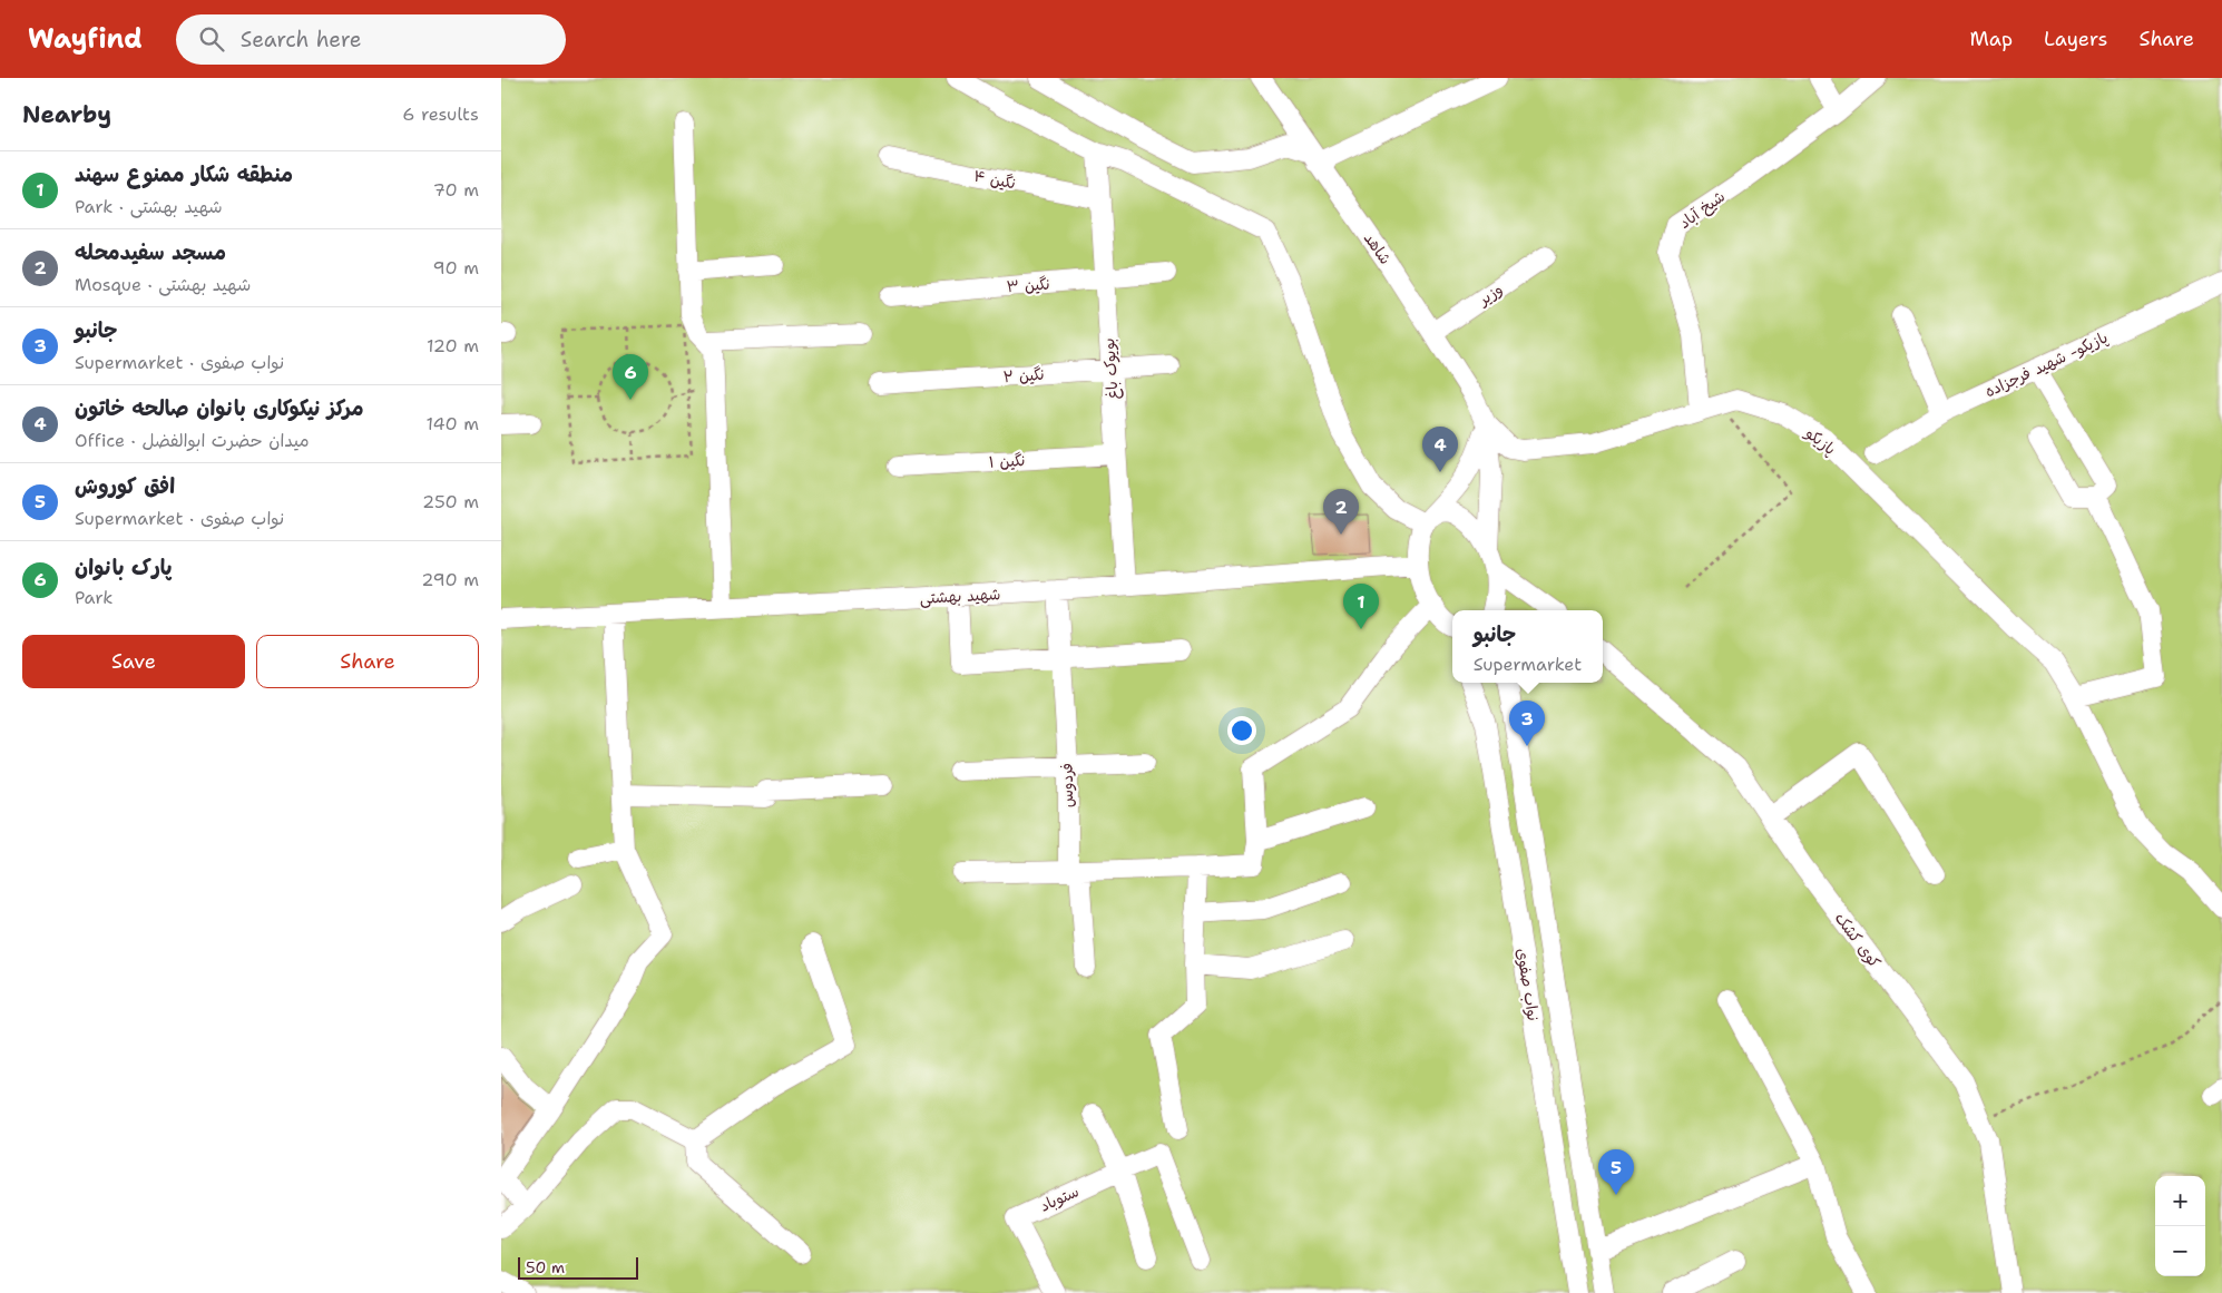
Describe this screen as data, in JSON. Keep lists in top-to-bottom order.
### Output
{
  "streets": {
    "street": [
      "نگین ۴",
      "شیخ آباد",
      "شاهد",
      "نگین ۳",
      "وزیر",
      "پازیکو- شهید فرجزاده",
      "بویوک باغ",
      "نگین ۲",
      "پازیکو",
      "نگین ۱",
      "شهید بهشتی",
      "فردوس",
      "کوی کشک",
      "نواب صفوی",
      "ستوباد"
    ]
  },
  "crossings": [
    ["نگین ۴", "بویوک باغ"],
    ["شیخ آباد", "پازیکو"],
    ["شاهد", "وزیر"],
    ["شاهد", "پازیکو"],
    ["نگین ۳", "بویوک باغ"],
    ["بویوک باغ", "نگین ۲"],
    ["بویوک باغ", "نگین ۱"],
    ["بویوک باغ", "شهید بهشتی"],
    ["شهید بهشتی", "فردوس"]
  ],
  "scale_bar": "50 m",
  "page": {
    "header": "Wayfind",
    "search": "Search here",
    "nav": ["Map", "Layers", "Share"],
    "heading": ["Nearby", "6 results"],
    "list": [
      {
        "mark": "1",
        "name": "منطقه شکار ممنوع سهند",
        "note": "Park · شهید بهشتی",
        "value": "70 m"
      },
      {
        "mark": "2",
        "name": "مسجد سفیدمحله",
        "note": "Mosque · شهید بهشتی",
        "value": "90 m"
      },
      {
        "mark": "3",
        "name": "جانبو",
        "note": "Supermarket · نواب صفوی",
        "value": "120 m"
      },
      {
        "mark": "4",
        "name": "مرکز نیکوکاری بانوان صالحه خاتون",
        "note": "Office · میدان حضرت ابوالفضل",
        "value": "140 m"
      },
      {
        "mark": "5",
        "name": "افق کوروش",
        "note": "Supermarket · نواب صفوی",
        "value": "250 m"
      },
      {
        "mark": "6",
        "name": "پارک بانوان",
        "note": "Park",
        "value": "290 m"
      }
    ],
    "pins": [
      "6",
      "4",
      "2",
      "1",
      "3",
      "5"
    ],
    "popup": ["جانبو", "Supermarket"],
    "buttons": ["Save", "Share"],
    "map_buttons": ["+", "−"],
    "scale": "50 m"
  }
}
